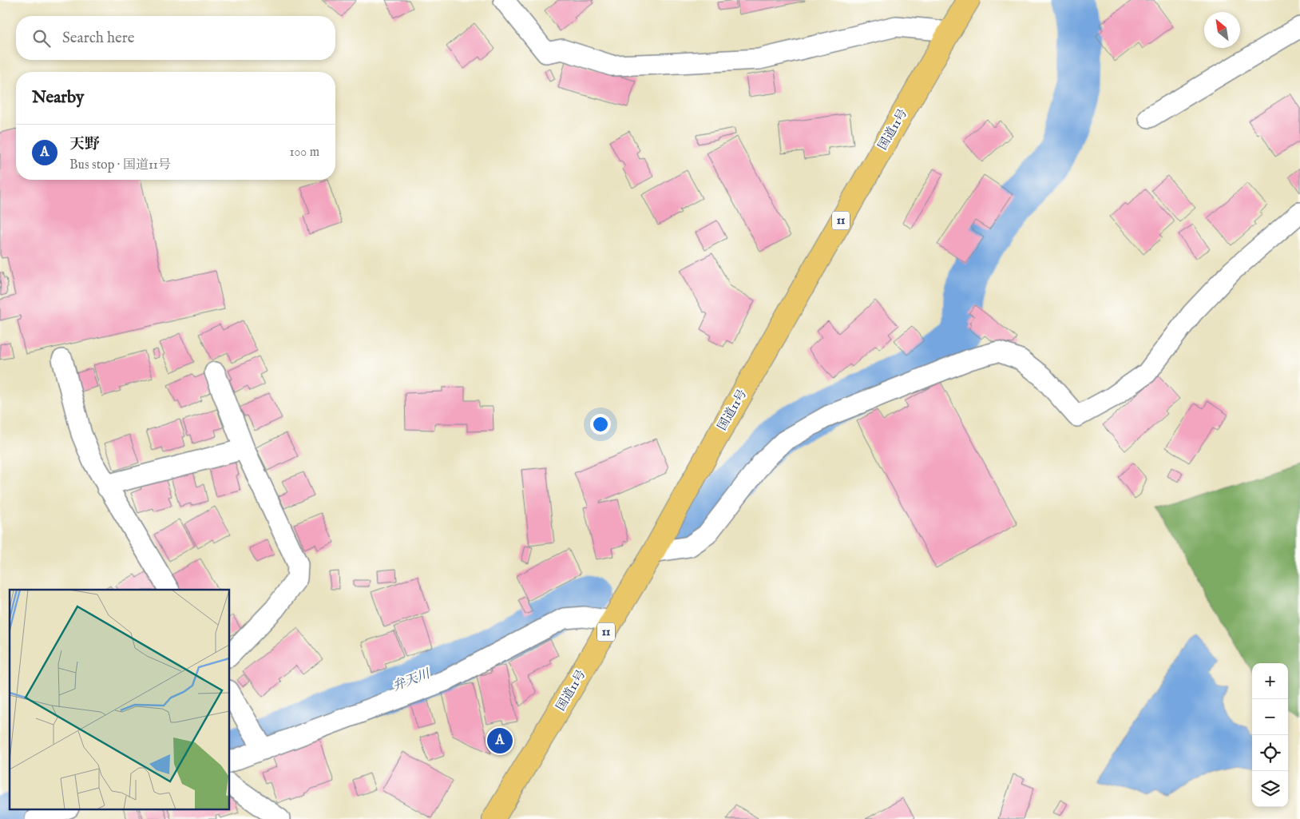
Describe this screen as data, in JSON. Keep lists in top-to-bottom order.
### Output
{
  "streets": {
    "highway": ["国道11号", "11"]
  },
  "water": ["弁天川"],
  "north": "top left",
  "page": {
    "search": "Search here",
    "heading": "Nearby",
    "list": [
      {
        "mark": "A",
        "name": "天野",
        "note": "Bus stop · 国道11号",
        "value": "100 m"
      }
    ],
    "map_buttons": ["+", "−"],
    "pins": "A"
  }
}
